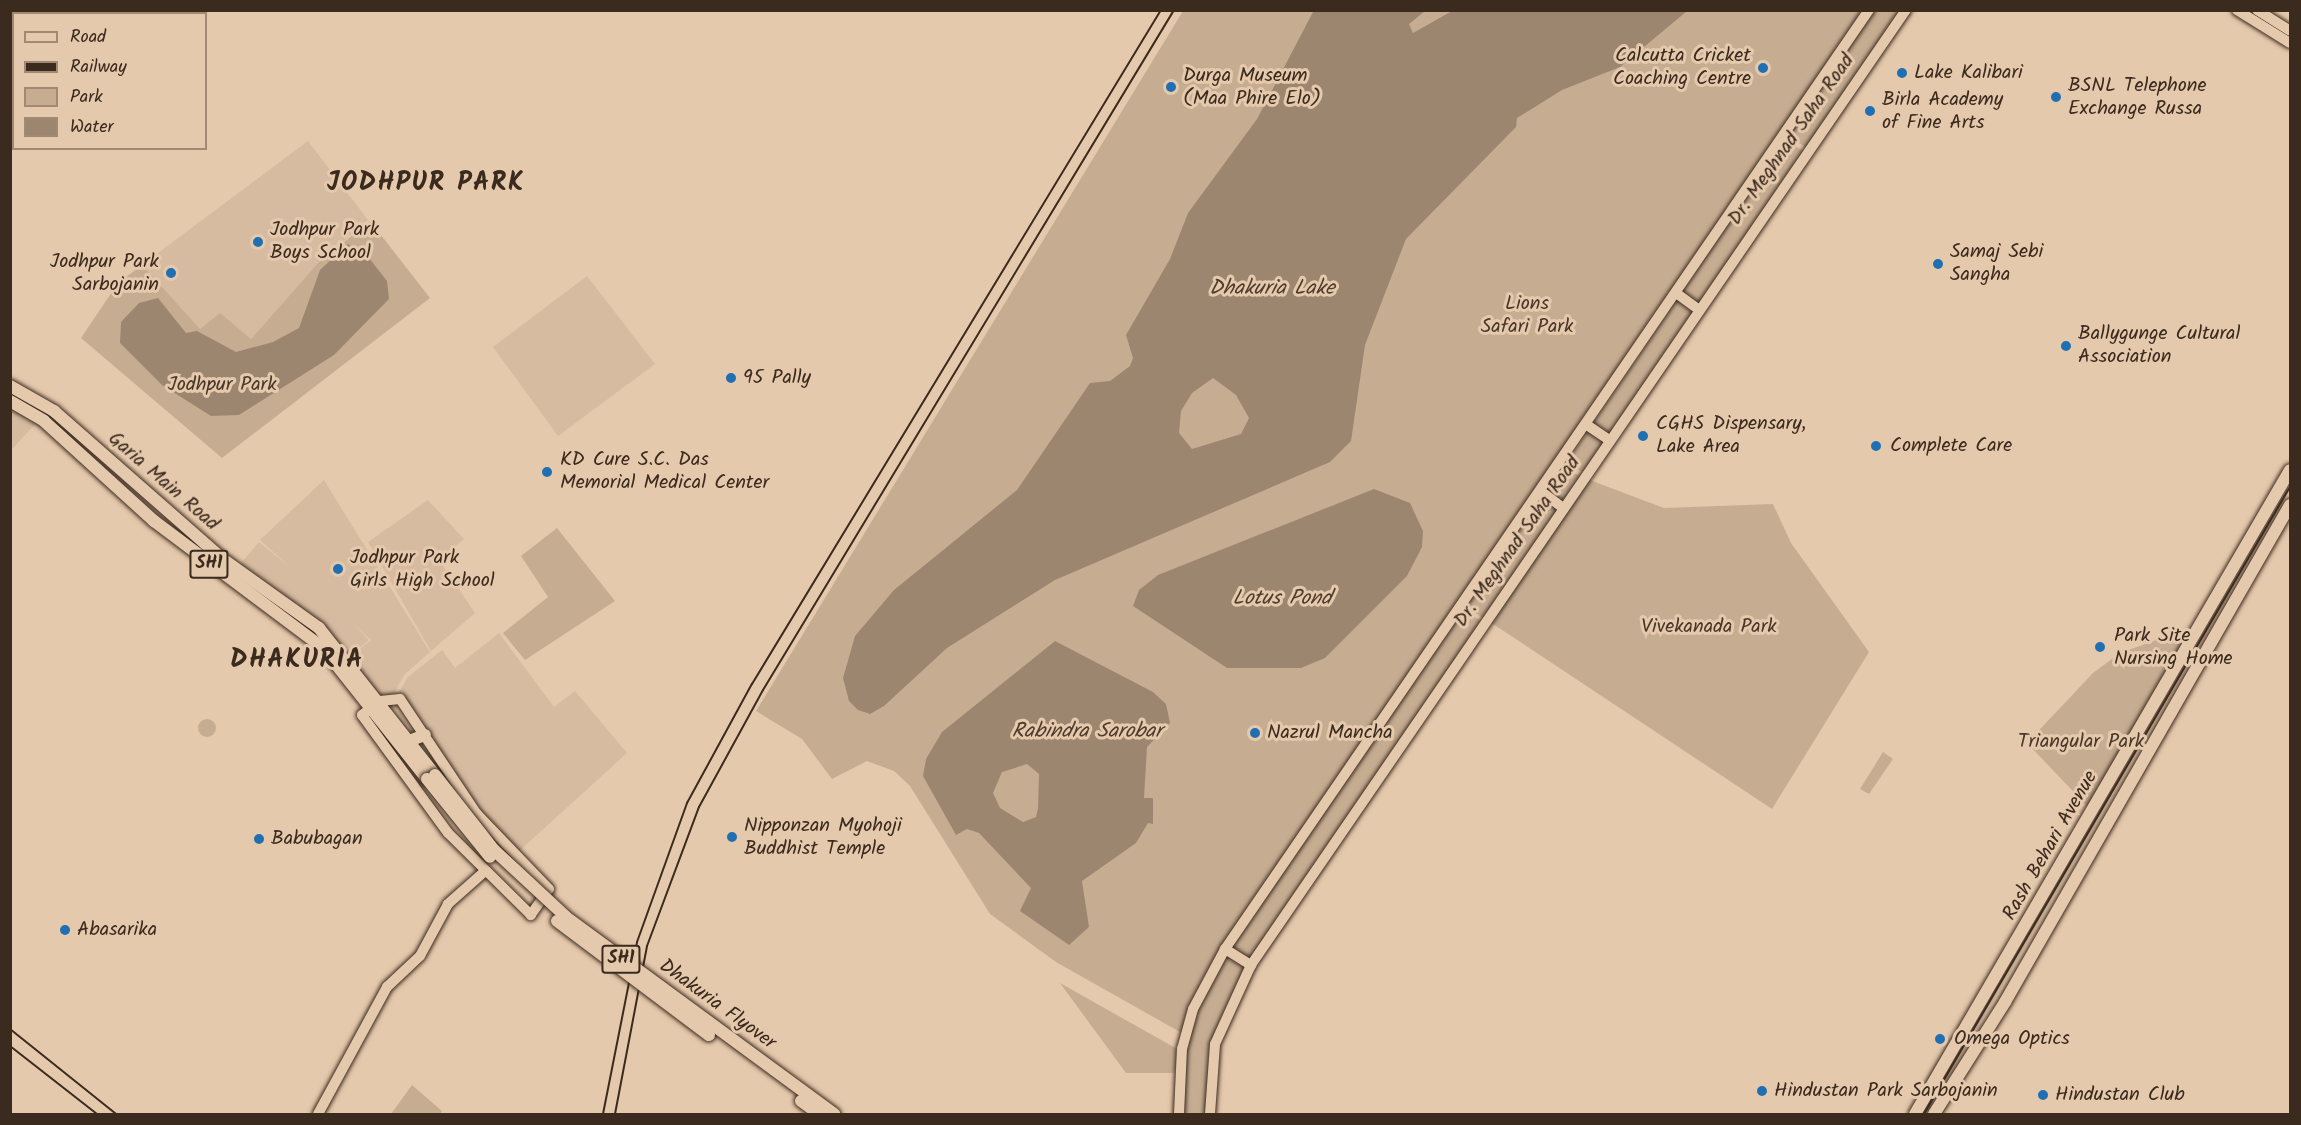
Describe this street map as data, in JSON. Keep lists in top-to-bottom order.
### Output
{
  "streets": {
    "main road": [
      "Garia Main Road",
      "SH1",
      "Rash Behari Avenue",
      "Dhakuria Flyover"
    ],
    "street": ["Dr. Meghnad Saha Road"]
  },
  "crossings": [
    ["Garia Main Road", "SH1"],
    ["Garia Main Road", "Dhakuria Flyover"]
  ],
  "districts": ["JODHPUR PARK", "DHAKURIA"],
  "water": ["Dhakuria Lake", "Lotus Pond", "Rabindra Sarobar"],
  "parks": [
    "Lions Safari Park",
    "Jodhpur Park",
    "Vivekanada Park",
    "Triangular Park"
  ],
  "places": [
    "Calcutta Cricket Coaching Centre",
    "Lake Kalibari",
    "Durga Museum (Maa Phire Elo)",
    "BSNL Telephone Exchange Russa",
    "Birla Academy of Fine Arts",
    "Jodhpur Park Boys School",
    "Samaj Sebi Sangha",
    "Jodhpur Park Sarbojanin",
    "Ballygunge Cultural Association",
    "95 Pally",
    "CGHS Dispensary, Lake Area",
    "Complete Care",
    "KD Cure S.C. Das Memorial Medical Center",
    "Jodhpur Park Girls High School",
    "Park Site Nursing Home",
    "Nazrul Mancha",
    "Nipponzan Myohoji Buddhist Temple",
    "Babubagan",
    "Abasarika",
    "Omega Optics",
    "Hindustan Park Sarbojanin",
    "Hindustan Club"
  ],
  "legend": [
    "Road",
    "Railway",
    "Park",
    "Water"
  ]
}
